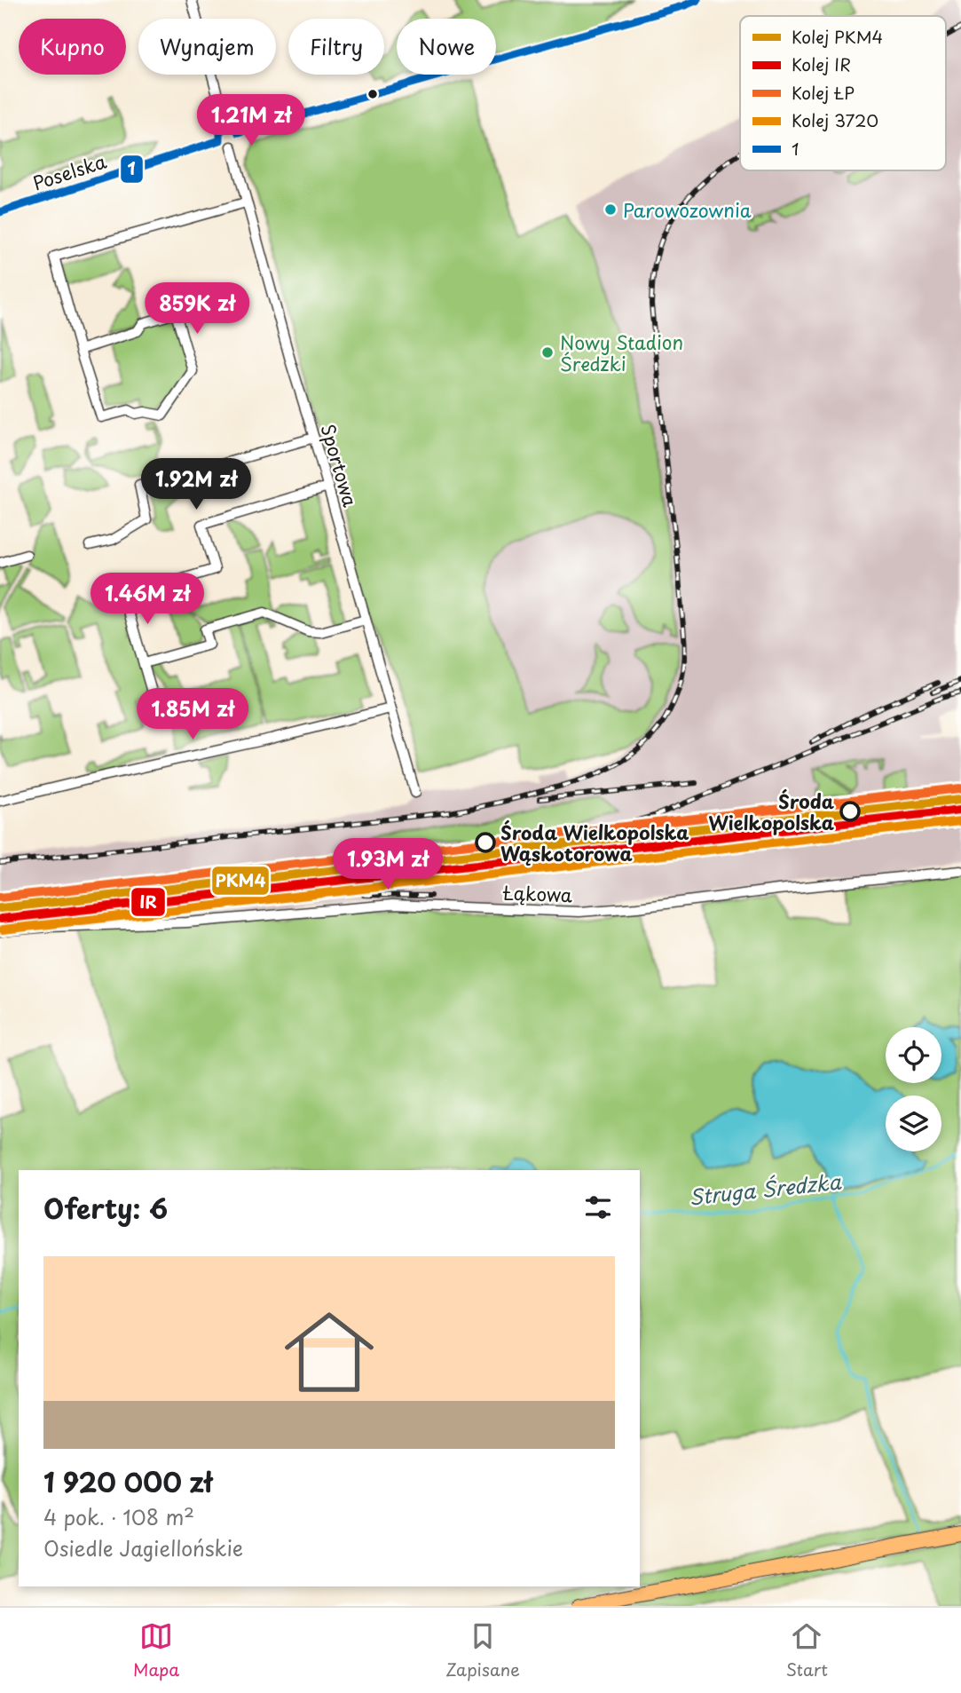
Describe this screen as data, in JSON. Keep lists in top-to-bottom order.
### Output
{
  "streets": {
    "street": ["Poselska", "Sportowa", "Łąkowa"]
  },
  "crossings": [
    ["Poselska", "Sportowa"]
  ],
  "water": ["Struga Średzka"],
  "places": [
    "Parowozownia",
    "Nowy Stadion Średzki",
    "Środa Wielkopolska",
    "Środa Wielkopolska Wąskotorowa"
  ],
  "lines": [
    "transit line 1",
    "rail line ŁP",
    "rail line PKM4",
    "rail line IR",
    "rail line 3720"
  ],
  "legend": [
    "Kolej PKM4",
    "Kolej IR",
    "Kolej ŁP",
    "Kolej 3720",
    "1"
  ],
  "page": {
    "chip": [
      "Kupno",
      "Wynajem",
      "Filtry",
      "Nowe"
    ],
    "price": [
      "1.21M zł",
      "859K zł",
      "1.92M zł",
      "1.46M zł",
      "1.85M zł",
      "1.93M zł"
    ],
    "heading": "Oferty: 6",
    "list": [
      {
        "name": "1 920 000 zł",
        "note": "4 pok. · 108 m² · Osiedle Jagiellońskie"
      }
    ],
    "tabs": ["Mapa", "Zapisane", "Start"]
  }
}
